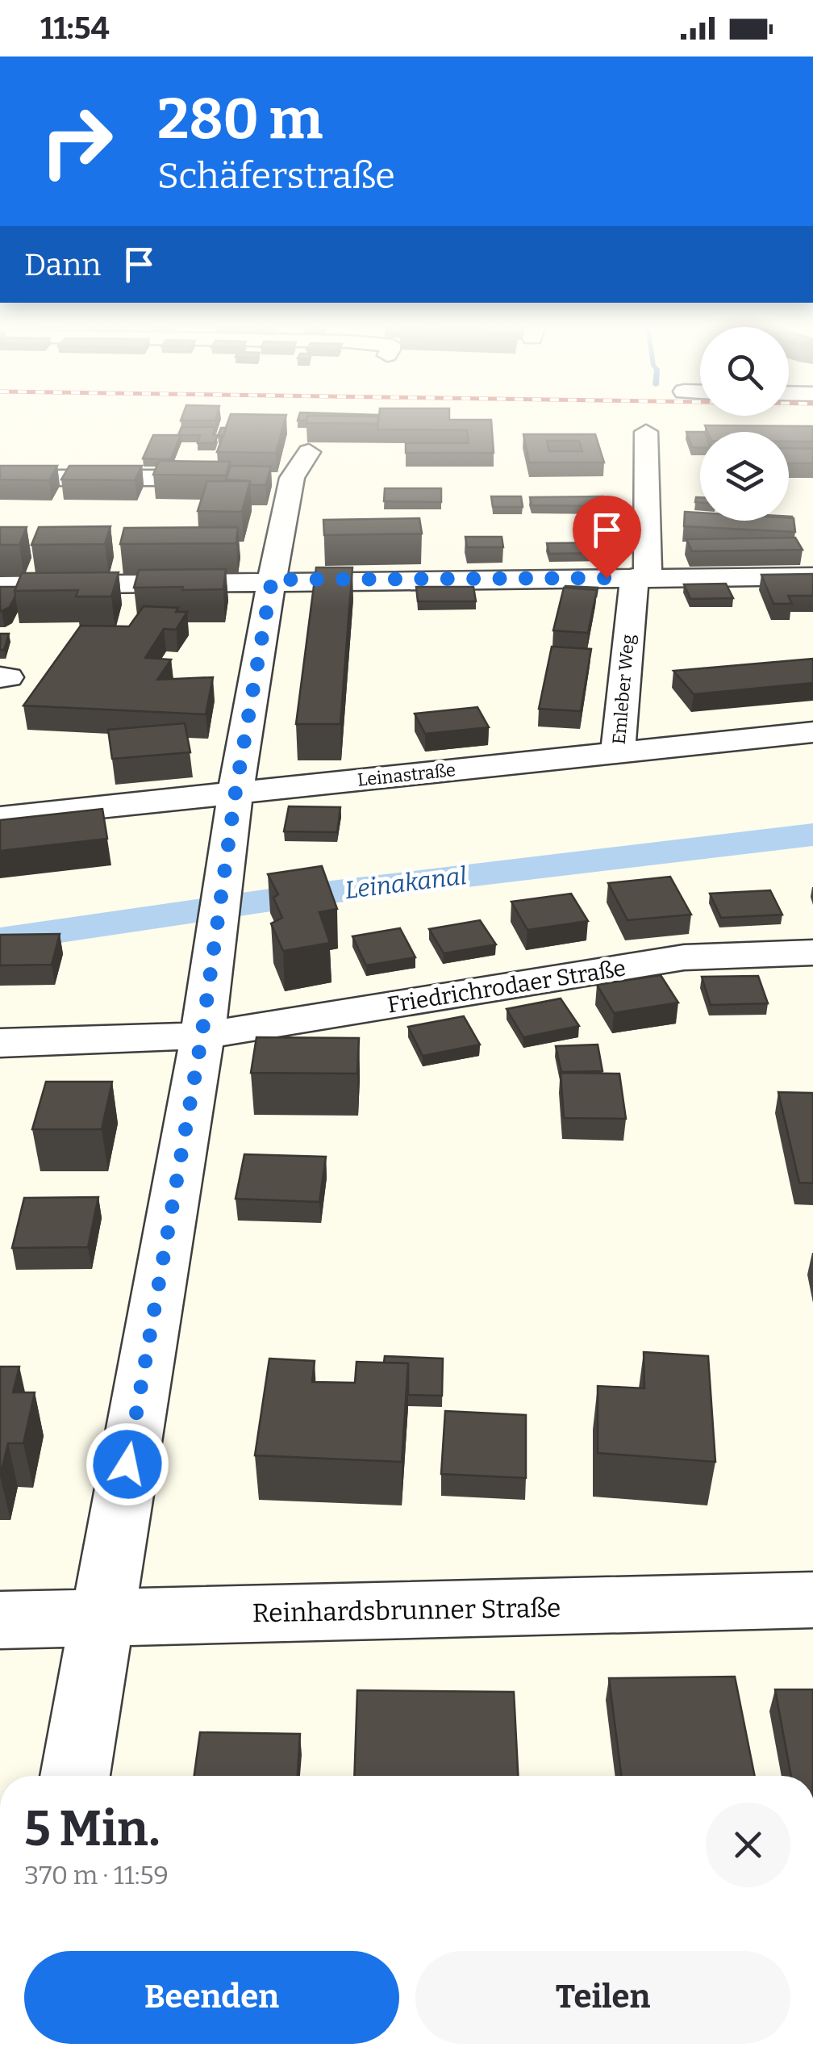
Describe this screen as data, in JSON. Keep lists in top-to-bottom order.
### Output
{
  "streets": {
    "street": [
      "Emleber Weg",
      "Leinastraße",
      "Friedrichrodaer Straße",
      "Reinhardsbrunner Straße"
    ]
  },
  "crossings": [
    ["Emleber Weg", "Leinastraße"]
  ],
  "water": ["Leinakanal"],
  "page": {
    "status": "11:54",
    "turn": ["280 m", "Schäferstraße"],
    "then": "Dann",
    "heading": ["5 Min.", "370 m · 11:59"],
    "buttons": ["Beenden", "Teilen"]
  }
}
